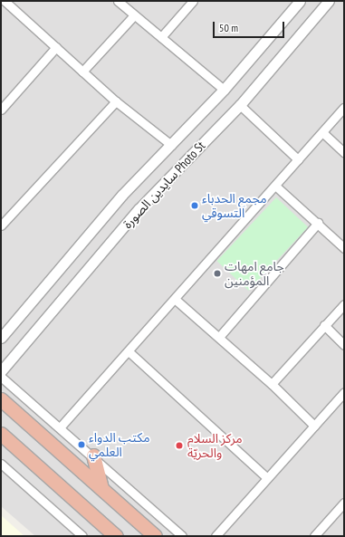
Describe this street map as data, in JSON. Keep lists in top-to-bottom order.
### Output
{
  "streets": {
    "street": ["سايدين الصورة Photo St"]
  },
  "places": [
    "مجمع الحدباء التسوقي",
    "جامع امهات المؤمنين",
    "مكتب الدواء العلمي",
    "مركز السلام والحريّة"
  ],
  "scale_bar": "50 m"
}
